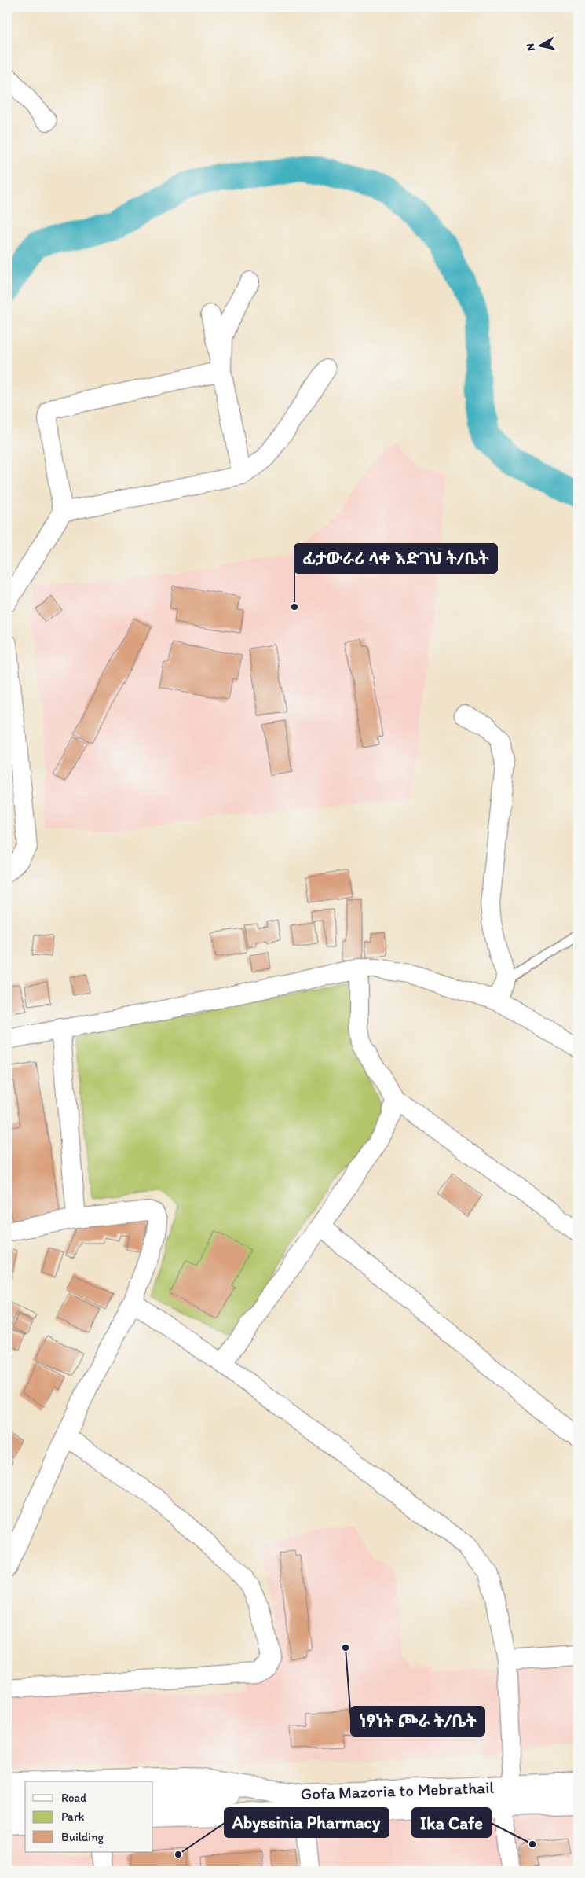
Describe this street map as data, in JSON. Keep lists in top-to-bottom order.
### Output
{
  "streets": {
    "main road": ["Gofa Mazoria to Mebrathail"]
  },
  "places": [
    "ፊታውራሪ ላቀ እድገህ ት/ቤት",
    "ነፃነት ጮራ ት/ቤት",
    "Ika Cafe",
    "Abyssinia Pharmacy"
  ],
  "legend": ["Road", "Park", "Building"],
  "north": "left"
}
